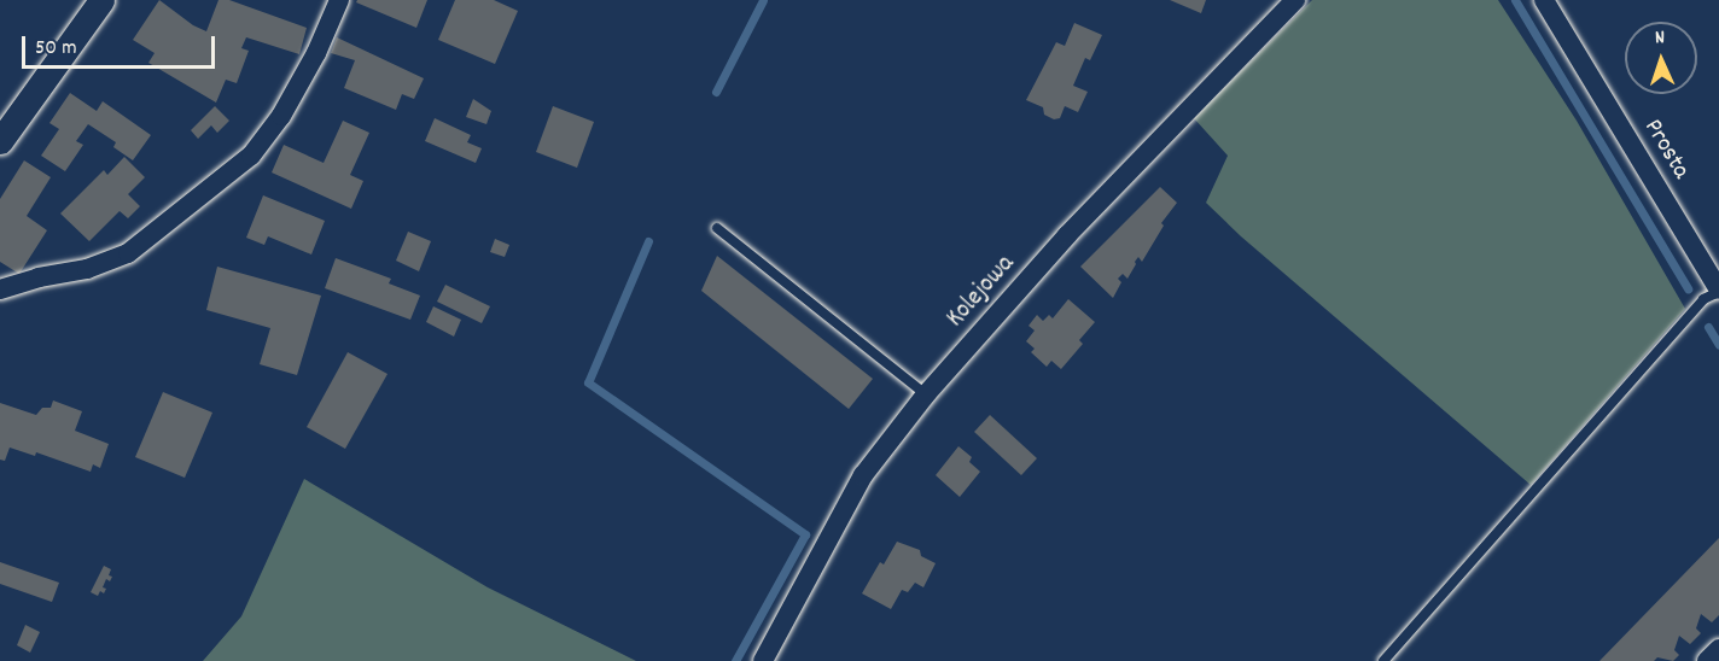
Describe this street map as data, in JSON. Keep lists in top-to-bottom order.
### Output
{
  "streets": {
    "street": ["Prosta", "Kolejowa"]
  },
  "scale_bar": "50 m",
  "north": "top"
}
